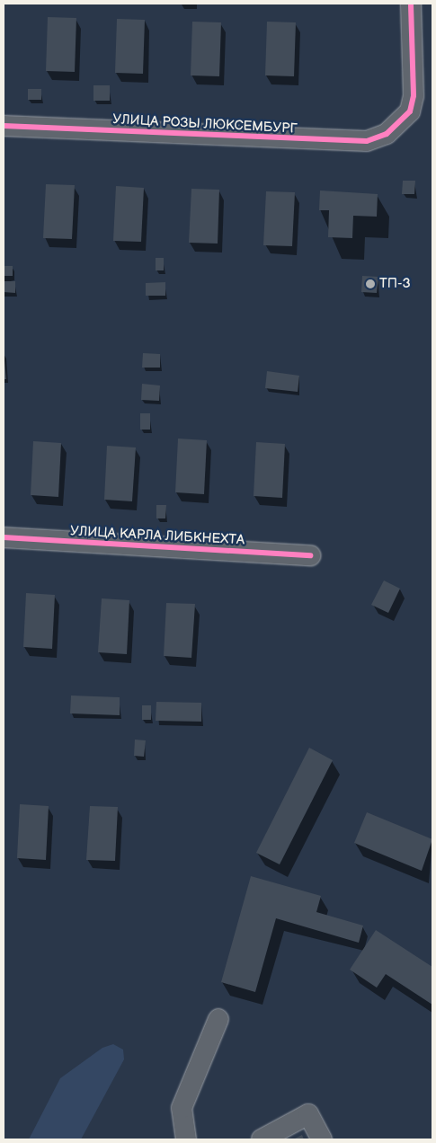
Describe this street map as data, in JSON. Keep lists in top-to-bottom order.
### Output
{
  "streets": {
    "street": ["УЛИЦА РОЗЫ ЛЮКСЕМБУРГ", "УЛИЦА КАРЛА ЛИБКНЕХТА"]
  },
  "places": ["ТП-3"]
}
